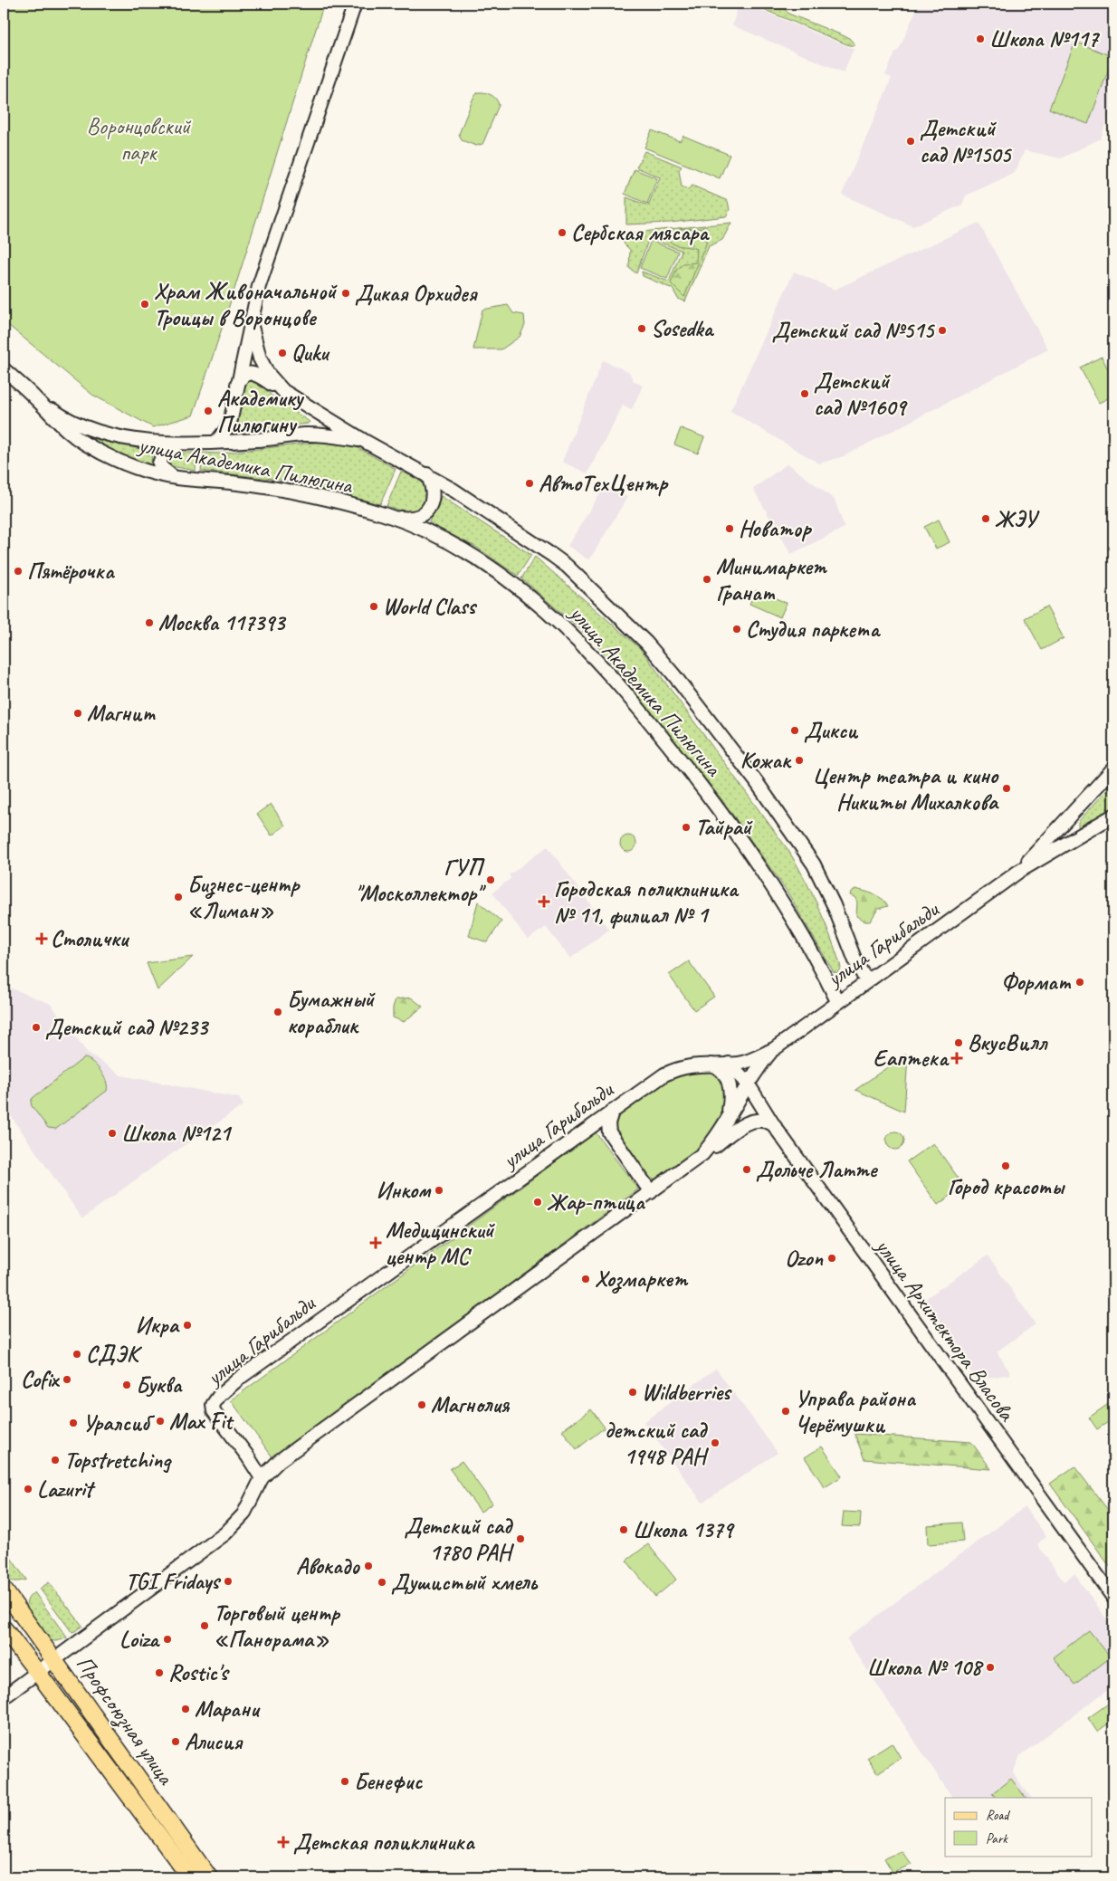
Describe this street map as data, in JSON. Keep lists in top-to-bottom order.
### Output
{
  "streets": {
    "main road": ["Профсоюзная улица"],
    "street": ["улица Академика Пилюгина", "улица Гарибальди", "улица Архитектора Власова"]
  },
  "crossings": [
    ["улица Академика Пилюгина", "улица Гарибальди"],
    ["улица Гарибальди", "улица Архитектора Власова"]
  ],
  "parks": ["Воронцовский парк"],
  "places": {
    "other": [
      "Школа №117",
      "Детский сад №1505",
      "Сербская мясара",
      "Дикая Орхидея",
      "Храм Живоначальной Троицы в Воронцове",
      "Sosedka",
      "Детский сад №515",
      "Quku",
      "Детский сад №1609",
      "Академику Пилюгину",
      "АвтоТехЦентр",
      "ЖЭУ",
      "Новатор",
      "Пятёрочка",
      "Минимаркет Гранат",
      "World Class",
      "Москва 117393",
      "Студия паркета",
      "Магнит",
      "Дикси",
      "Кожак",
      "Центр театра и кино Никиты Михалкова",
      "Тайрай",
      "ГУП \"Москоллектор\"",
      "Бизнес-центр «Лиман»",
      "Формат",
      "Бумажный кораблик",
      "Детский сад №233",
      "ВкусВилл",
      "Школа №121",
      "Город красоты",
      "Дольче Латте",
      "Инком",
      "Жар-птица",
      "Ozon",
      "Хозмаркет",
      "Икра",
      "СДЭК",
      "Cofix",
      "Буква",
      "Wildberries",
      "Магнолия",
      "Управа района Черёмушки",
      "Max Fit",
      "Уралсиб",
      "детский сад 1948 РАН",
      "Topstretching",
      "Lazurit",
      "Школа 1379",
      "Детский сад 1780 РАН",
      "Авокадо",
      "TGI Fridays",
      "Душистый хмель",
      "Торговый центр «Панорама»",
      "Loiza",
      "Школа № 108",
      "Rostic's",
      "Марани",
      "Алисия",
      "Бенефис"
    ],
    "health": [
      "Городская поликлиника № 11, филиал № 1",
      "Столички",
      "Еаптека",
      "Медицинский центр МС",
      "Детская поликлиника"
    ]
  },
  "legend": ["Road", "Park"]
}
